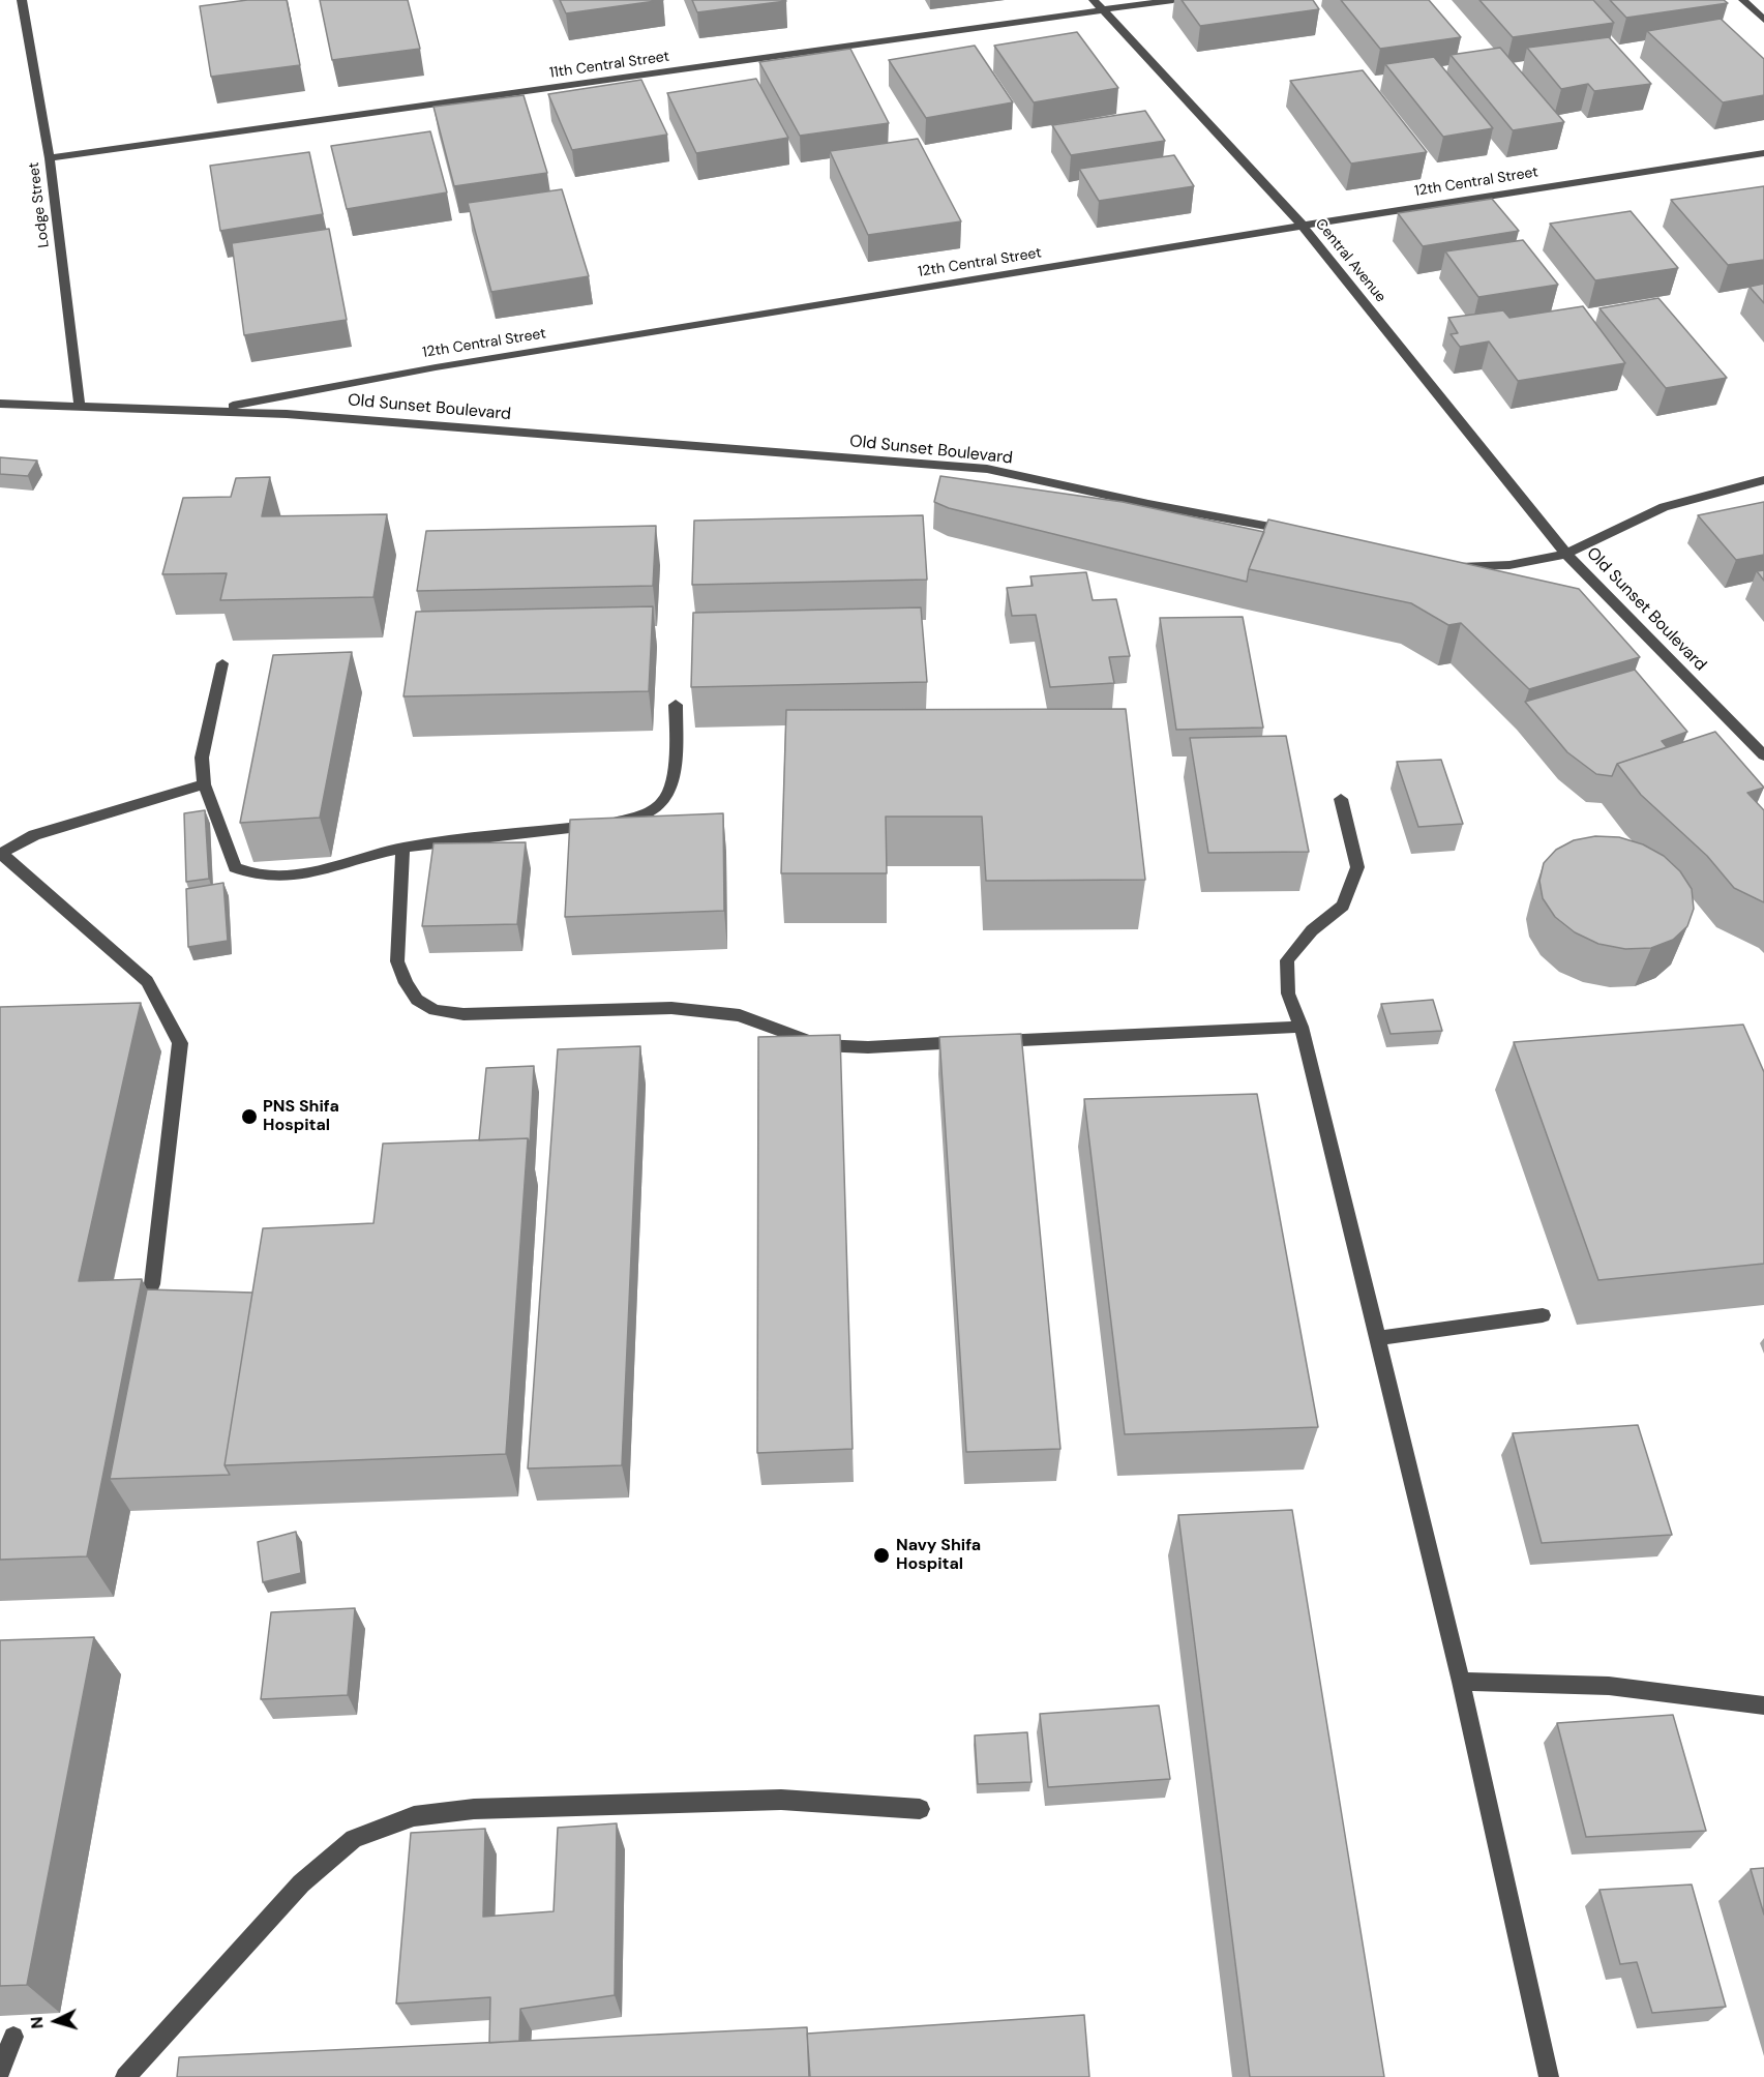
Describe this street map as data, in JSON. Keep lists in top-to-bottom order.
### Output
{
  "streets": {
    "street": [
      "11th Central Street",
      "12th Central Street",
      "Lodge Street",
      "Central Avenue",
      "Old Sunset Boulevard"
    ]
  },
  "crossings": [
    ["11th Central Street", "Lodge Street"],
    ["11th Central Street", "Central Avenue"],
    ["12th Central Street", "Central Avenue"],
    ["12th Central Street", "Old Sunset Boulevard"],
    ["Lodge Street", "Old Sunset Boulevard"],
    ["Central Avenue", "Old Sunset Boulevard"]
  ],
  "places": ["PNS Shifa Hospital", "Navy Shifa Hospital"],
  "north": "left"
}
